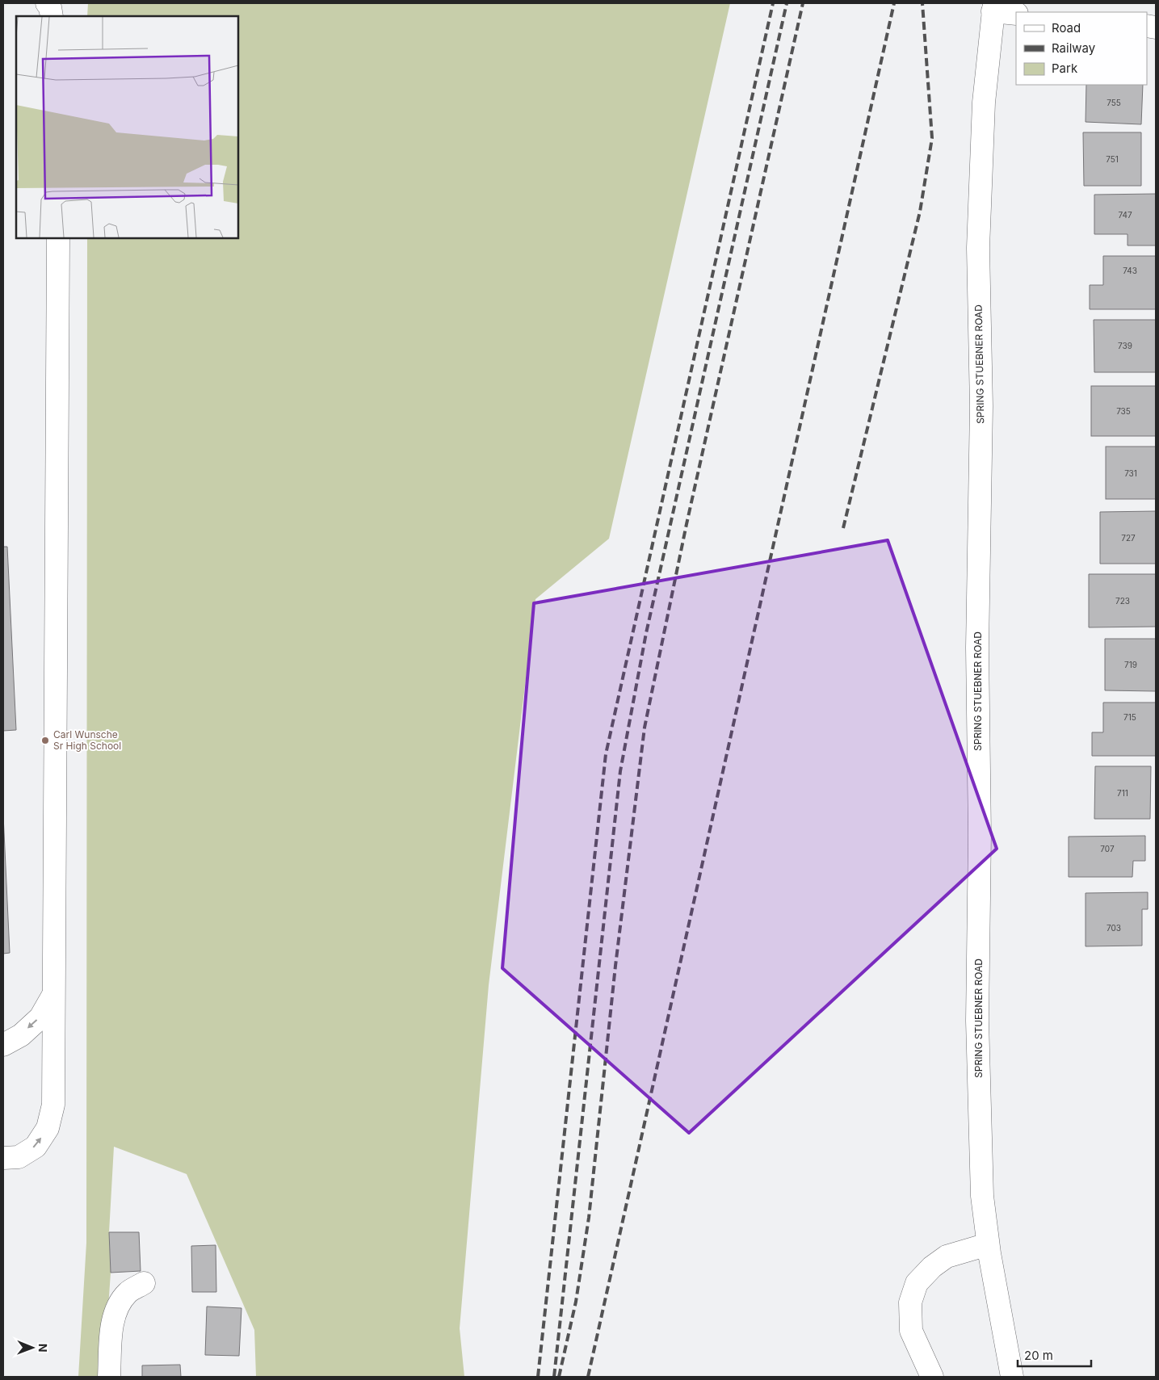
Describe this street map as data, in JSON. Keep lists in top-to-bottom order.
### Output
{
  "streets": {
    "main road": ["SPRING STUEBNER ROAD"]
  },
  "places": ["Carl Wunsche Sr High School"],
  "house_numbers": [
    "755",
    "751",
    "747",
    "743",
    "739",
    "735",
    "731",
    "727",
    "723",
    "719",
    "715",
    "711",
    "707",
    "703"
  ],
  "legend": ["Road", "Railway", "Park"],
  "scale_bar": "20 m",
  "north": "right"
}
